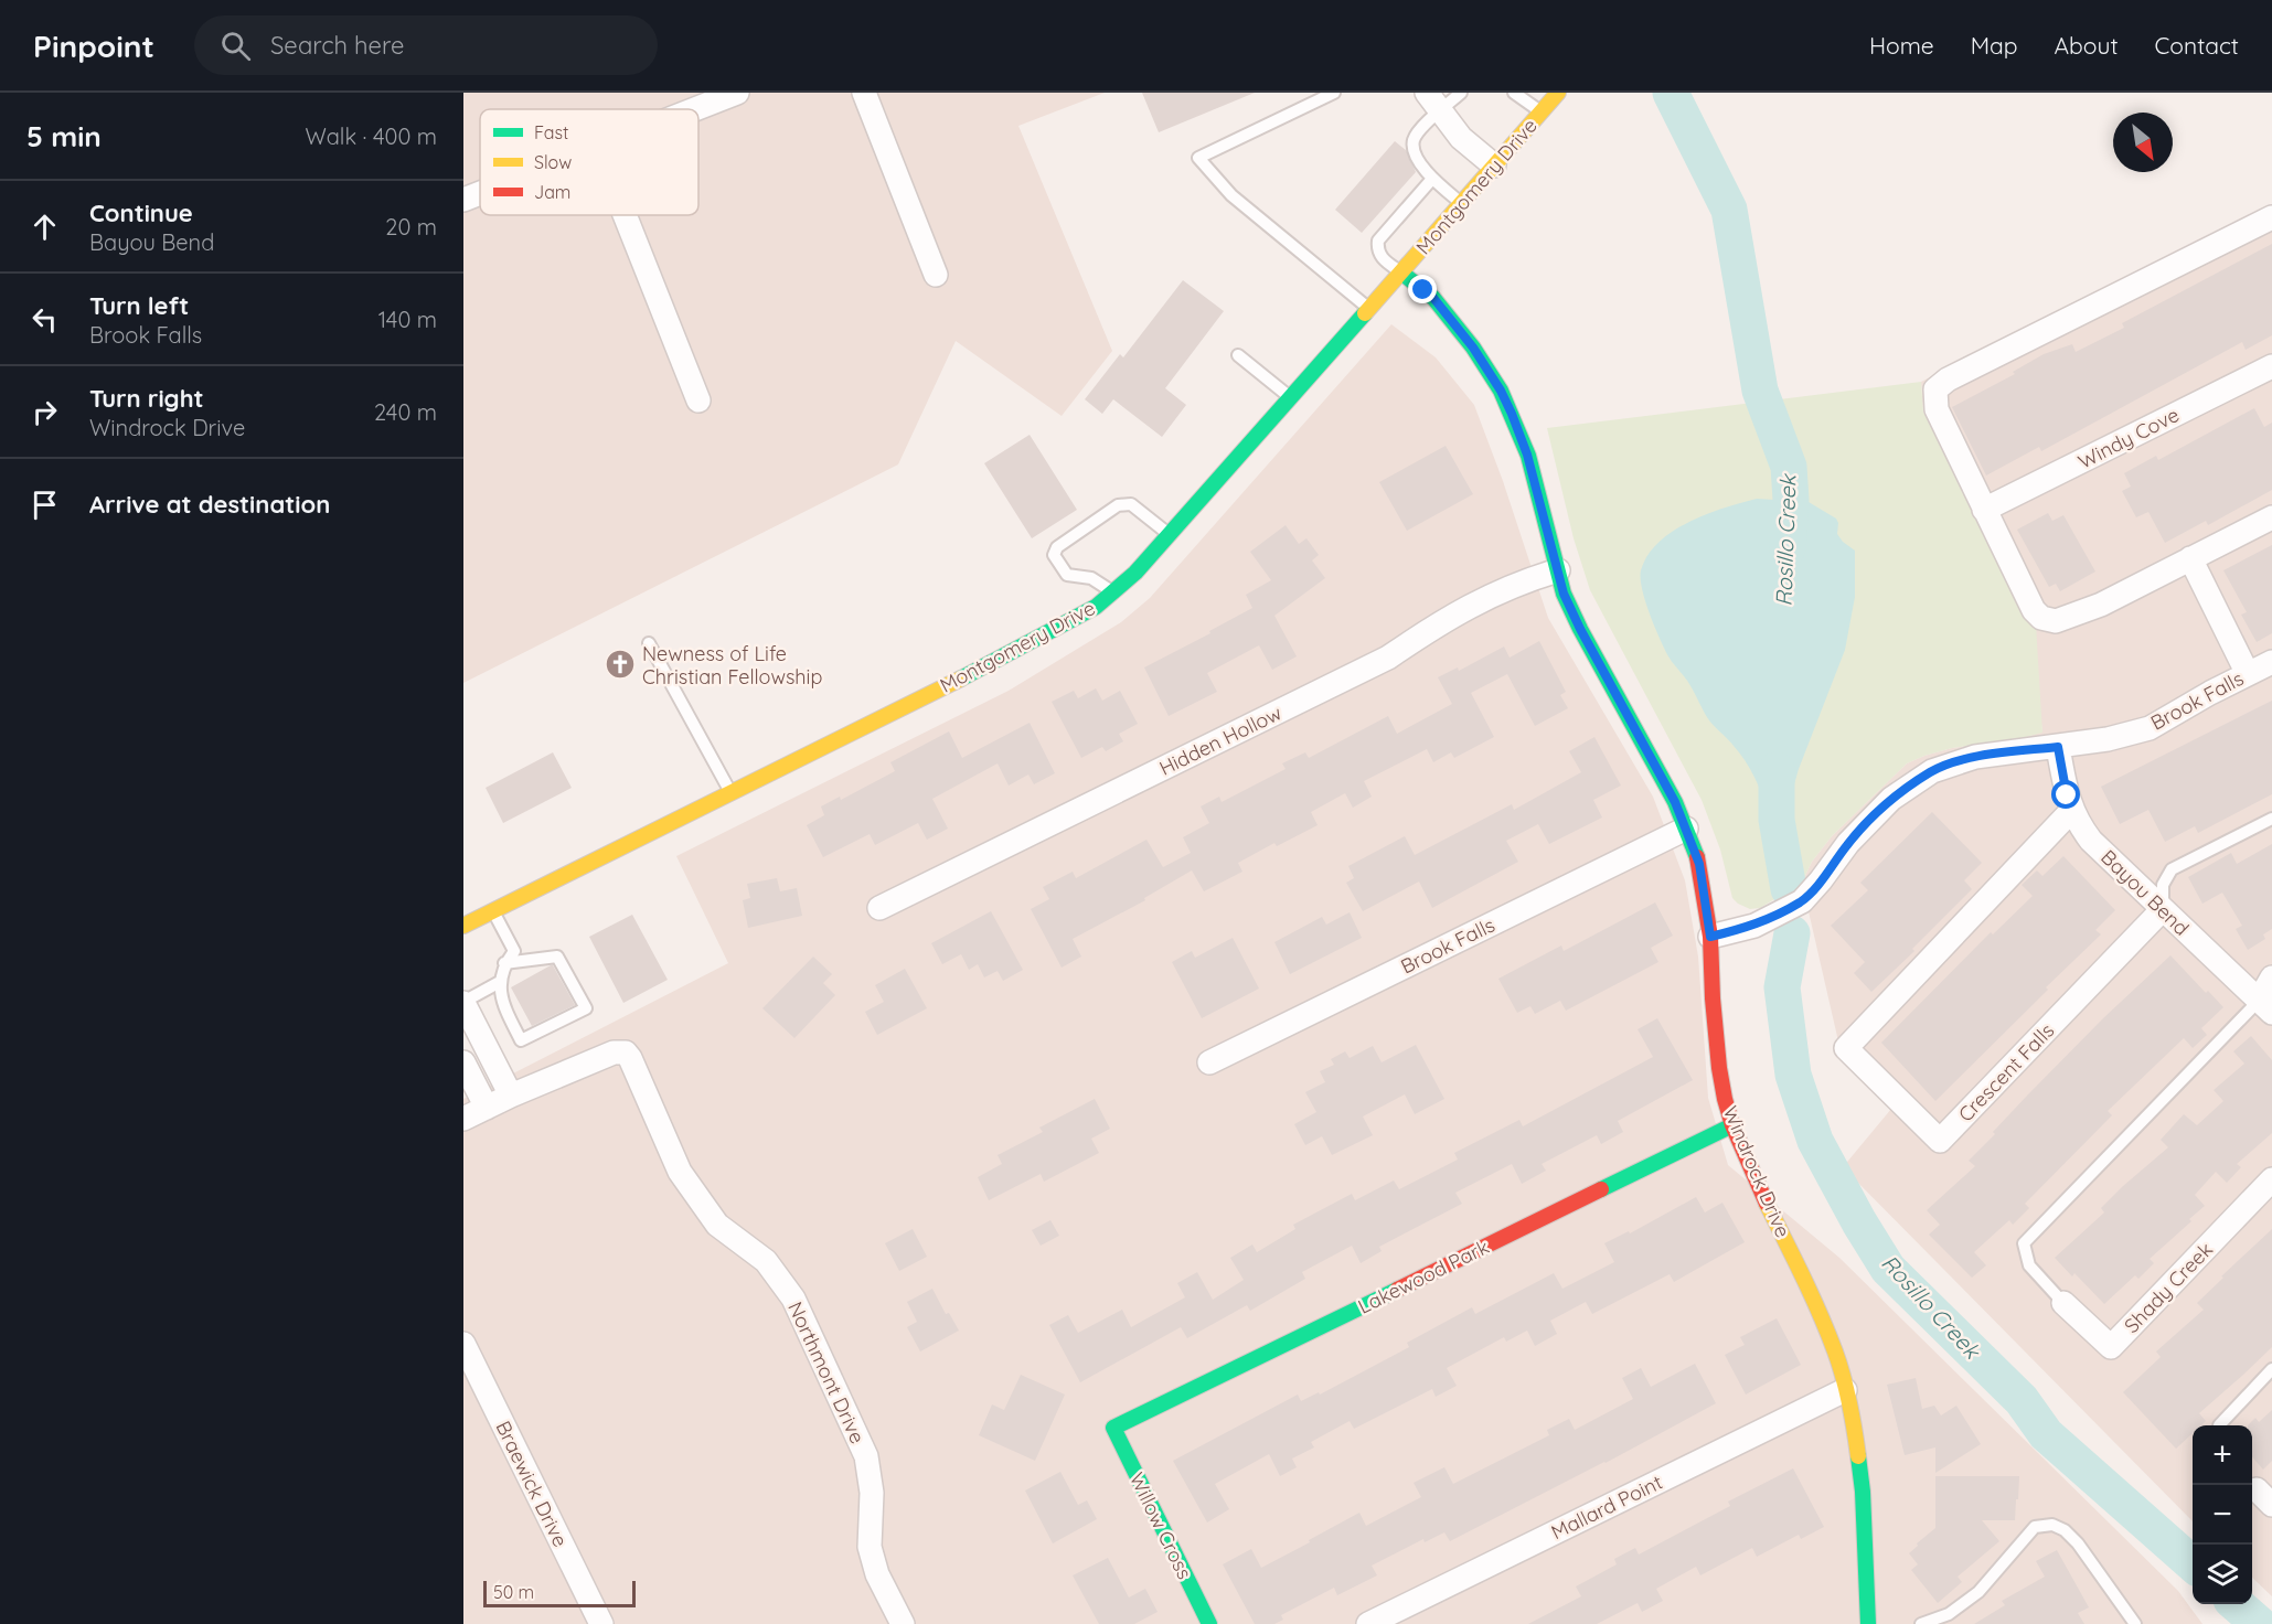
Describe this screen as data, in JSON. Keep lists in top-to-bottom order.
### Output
{
  "streets": {
    "street": [
      "Montgomery Drive",
      "Windy Cove",
      "Brook Falls",
      "Hidden Hollow",
      "Bayou Bend",
      "Crescent Falls",
      "Windrock Drive",
      "Lakewood Park",
      "Shady Creek",
      "Northmont Drive",
      "Braewick Drive",
      "Mallard Point",
      "Willow Cross"
    ]
  },
  "crossings": [
    ["Montgomery Drive", "Windrock Drive"],
    ["Brook Falls", "Bayou Bend"],
    ["Brook Falls", "Windrock Drive"],
    ["Hidden Hollow", "Windrock Drive"],
    ["Bayou Bend", "Crescent Falls"],
    ["Windrock Drive", "Lakewood Park"],
    ["Windrock Drive", "Mallard Point"],
    ["Lakewood Park", "Willow Cross"]
  ],
  "water": ["Rosillo Creek"],
  "places": {
    "church": ["Newness of Life Christian Fellowship"]
  },
  "legend": ["Fast", "Slow", "Jam"],
  "scale_bar": "50 m",
  "north": "bottom right",
  "page": {
    "header": "Pinpoint",
    "search": "Search here",
    "nav": [
      "Home",
      "Map",
      "About",
      "Contact"
    ],
    "heading": ["5 min", "Walk · 400 m"],
    "list": [
      ["Continue", "Bayou Bend", "20 m"],
      ["Turn left", "Brook Falls", "140 m"],
      ["Turn right", "Windrock Drive", "240 m"],
      "Arrive at destination"
    ],
    "map_buttons": ["+", "−"],
    "scale": "50 m"
  }
}
